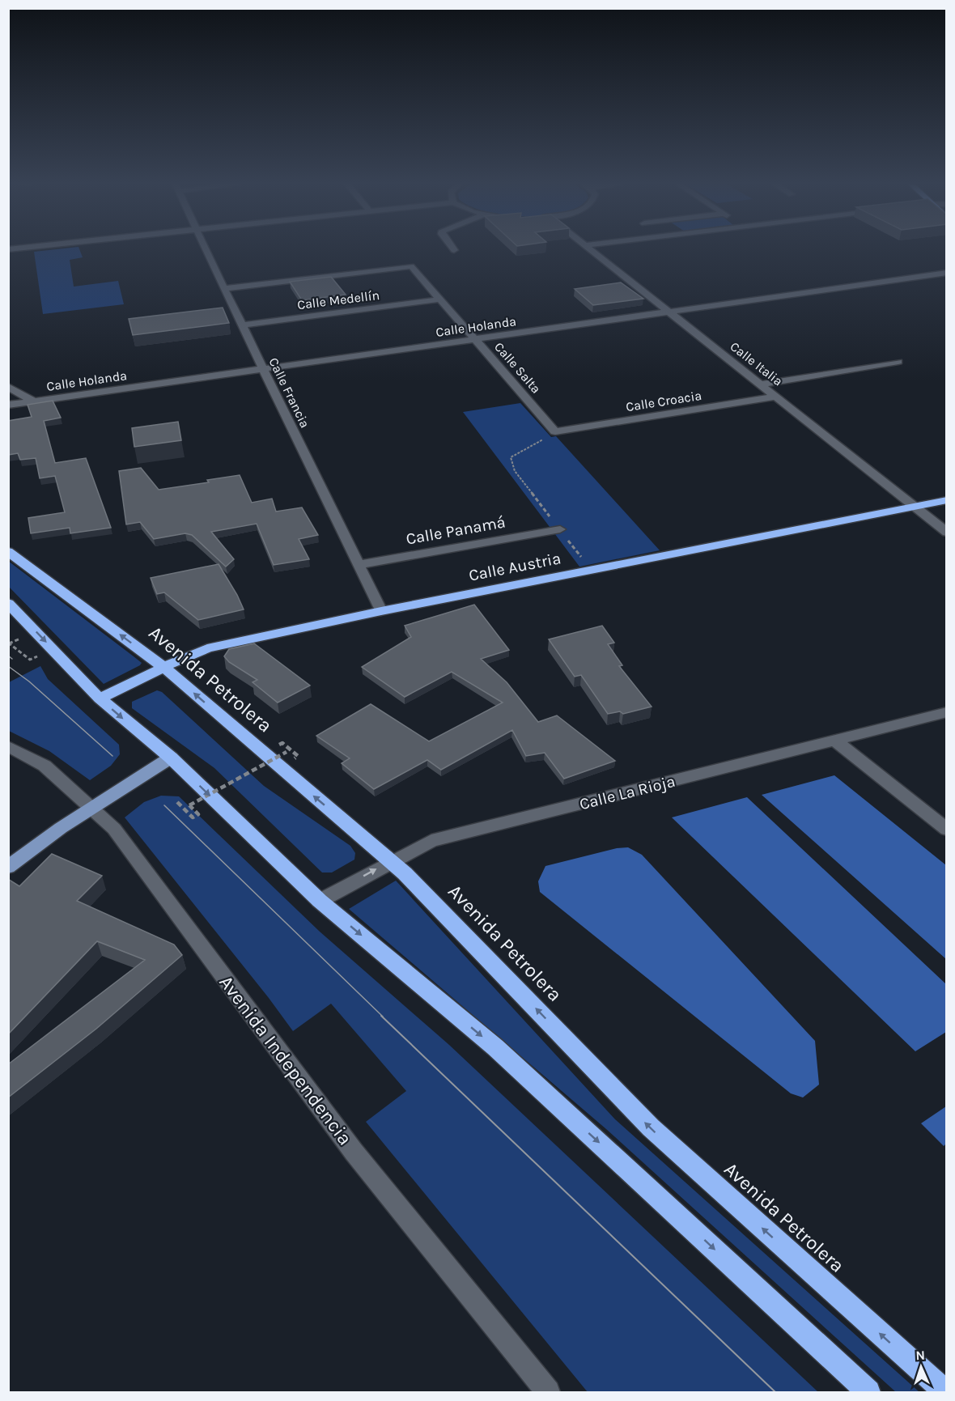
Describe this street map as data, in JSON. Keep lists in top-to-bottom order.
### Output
{
  "streets": {
    "highway": ["Calle Austria", "Avenida Petrolera"],
    "street": [
      "Calle Medellín",
      "Calle Holanda",
      "Calle Italia",
      "Calle Salta",
      "Calle Francia",
      "Calle Croacia",
      "Calle Panamá",
      "Calle La Rioja",
      "Avenida Independencia"
    ]
  },
  "crossings": [
    ["Calle Medellín", "Calle Salta"],
    ["Calle Medellín", "Calle Francia"],
    ["Calle Holanda", "Calle Italia"],
    ["Calle Holanda", "Calle Salta"],
    ["Calle Holanda", "Calle Francia"],
    ["Calle Italia", "Calle Croacia"],
    ["Calle Italia", "Calle Austria"],
    ["Calle Salta", "Calle Francia"],
    ["Calle Salta", "Calle Croacia"],
    ["Calle Francia", "Calle Panamá"],
    ["Calle Francia", "Calle Austria"],
    ["Calle Austria", "Avenida Petrolera"],
    ["Avenida Petrolera", "Calle La Rioja"]
  ],
  "north": "top"
}
